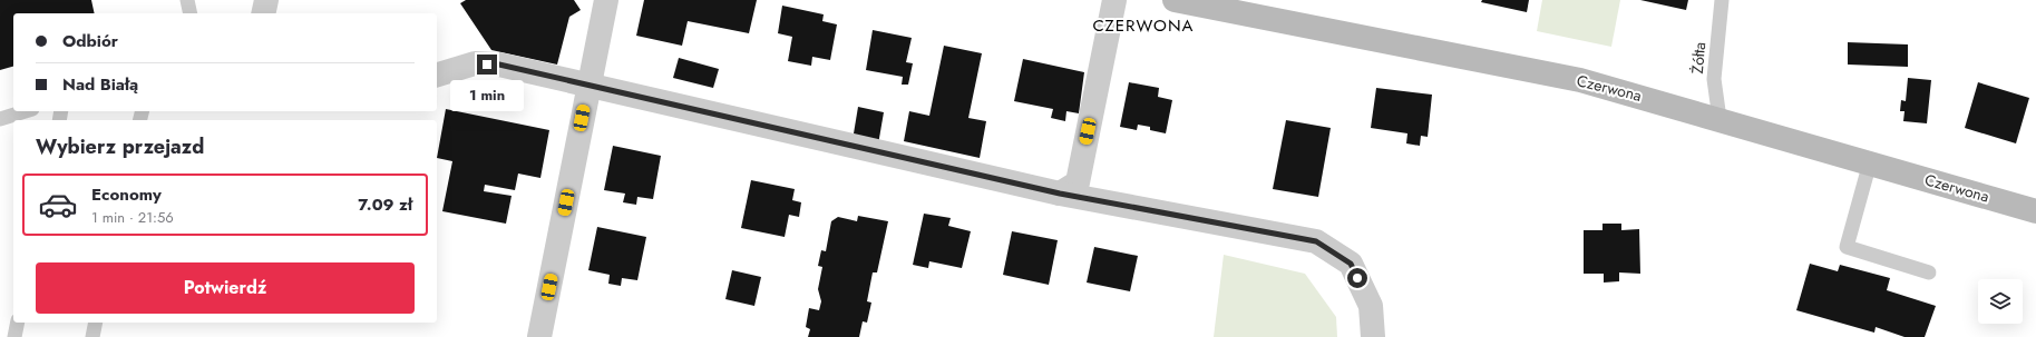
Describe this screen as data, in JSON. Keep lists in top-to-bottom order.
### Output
{
  "streets": {
    "main road": ["Czerwona"],
    "lane": ["Żółta"]
  },
  "crossings": [
    ["Żółta", "Czerwona"]
  ],
  "districts": ["CZERWONA"],
  "page": {
    "banner": ["Odbiór", "Nad Białą"],
    "bubble": "1 min",
    "heading": "Wybierz przejazd",
    "list": [
      {
        "name": "Economy",
        "note": "1 min · 21:56",
        "value": "7.09 zł"
      }
    ],
    "buttons": "Potwierdź"
  }
}
